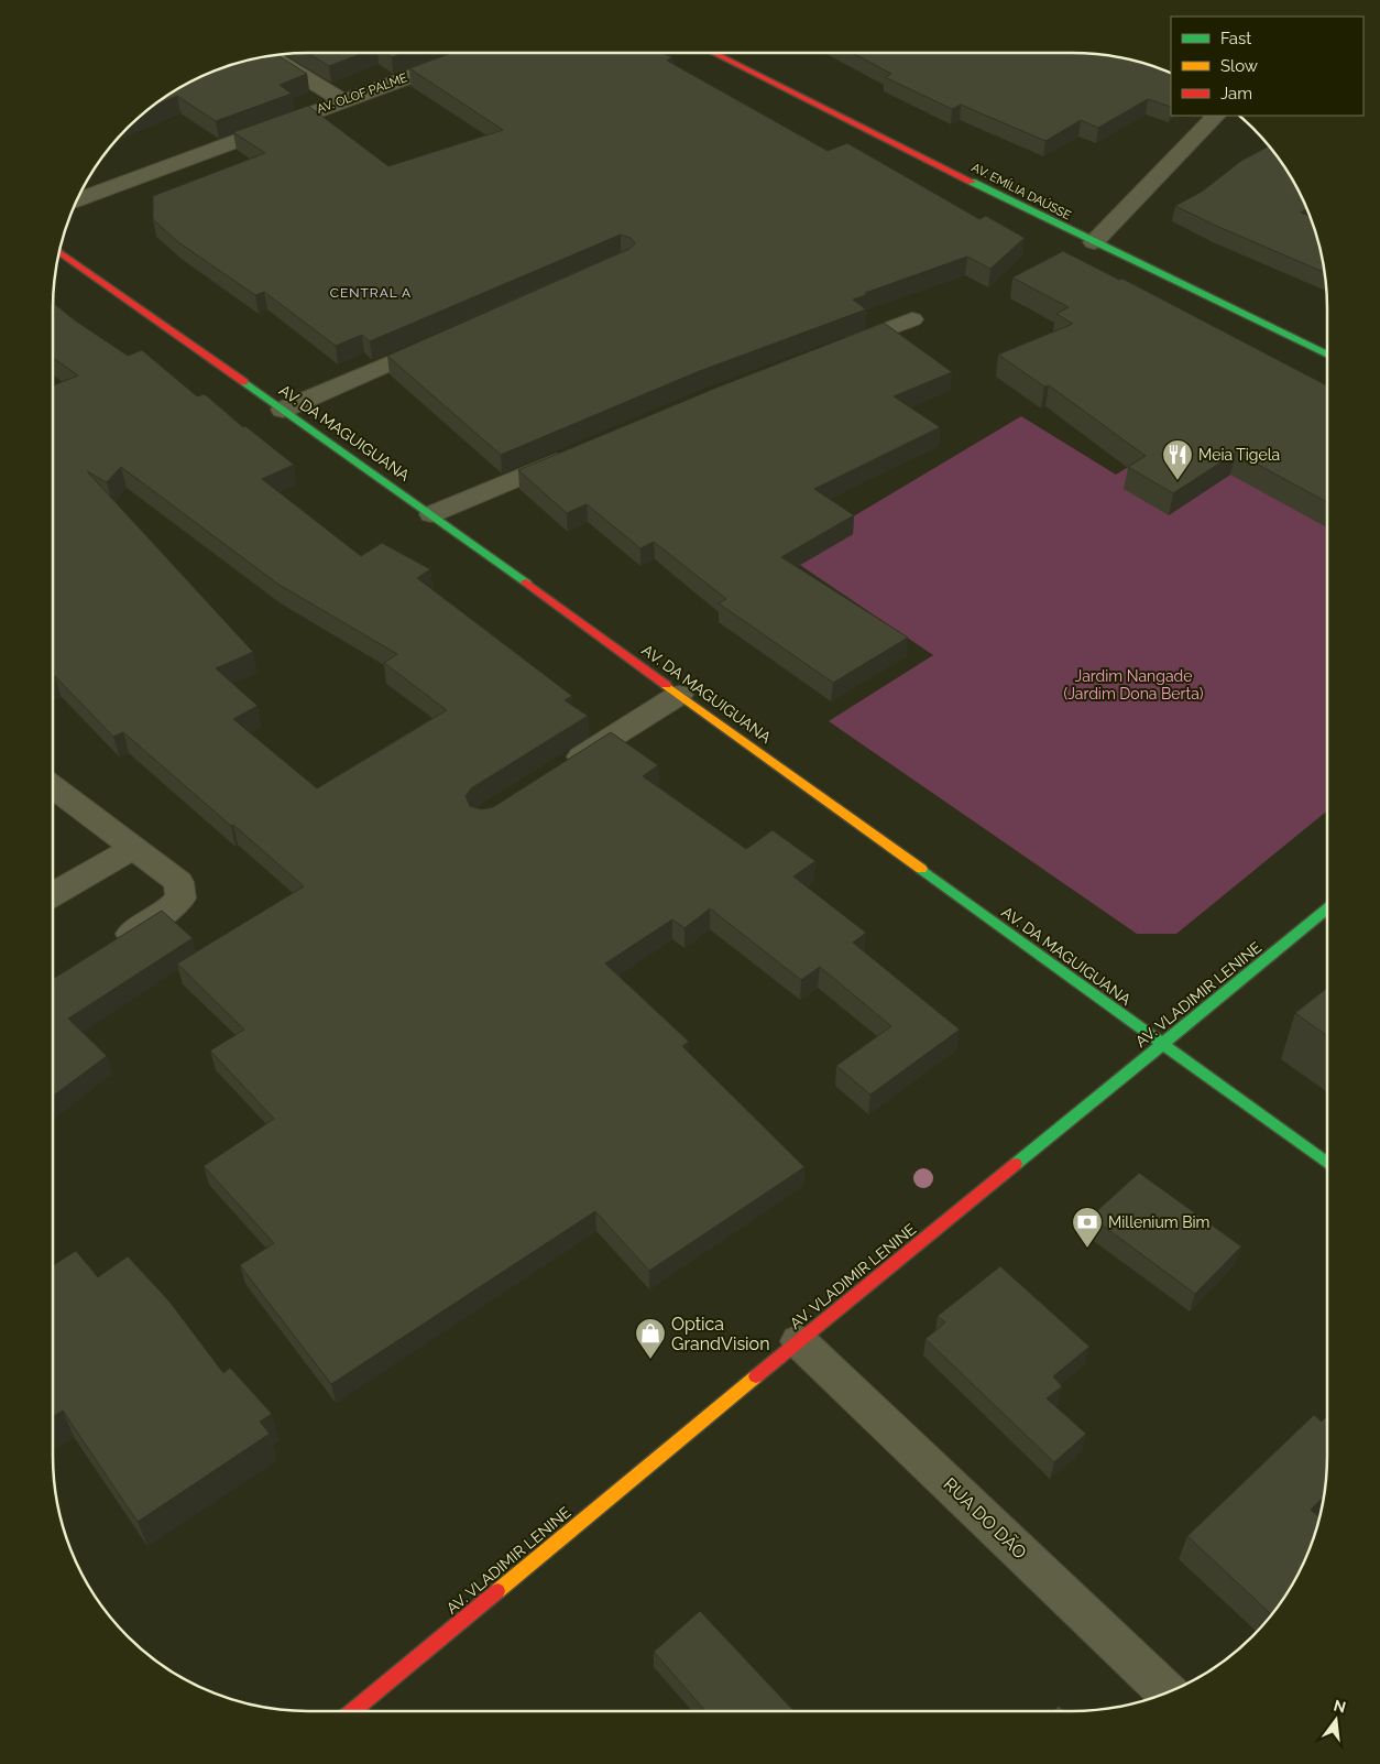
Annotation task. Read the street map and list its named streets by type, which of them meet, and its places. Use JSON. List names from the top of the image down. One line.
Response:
{"streets":{"street":["AV. OLOF PALME","AV. EMÍLIA DAÚSSE","AV. DA MAGUIGUANA","AV. VLADIMIR LENINE","RUA DO DÃO"]},"crossings":[["AV. DA MAGUIGUANA","AV. VLADIMIR LENINE"],["AV. VLADIMIR LENINE","RUA DO DÃO"]],"districts":["CENTRAL A"],"parks":["Jardim Nangade (Jardim Dona Berta)"],"places":{"restaurant":["Meia Tigela"],"bank":["Millenium Bim"],"shop":["Optica GrandVision"]},"legend":["Fast","Slow","Jam"],"north":"top"}
